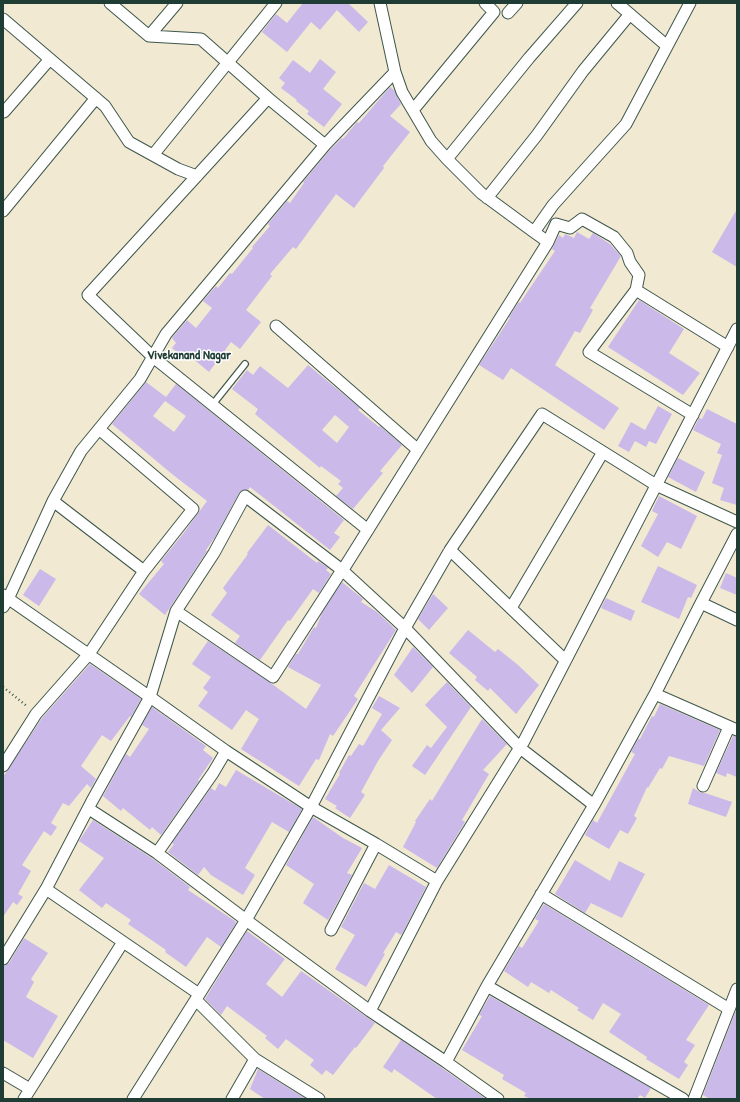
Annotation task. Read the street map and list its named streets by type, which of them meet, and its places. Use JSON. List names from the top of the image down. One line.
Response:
{"districts":["Vivekanand Nagar"]}
